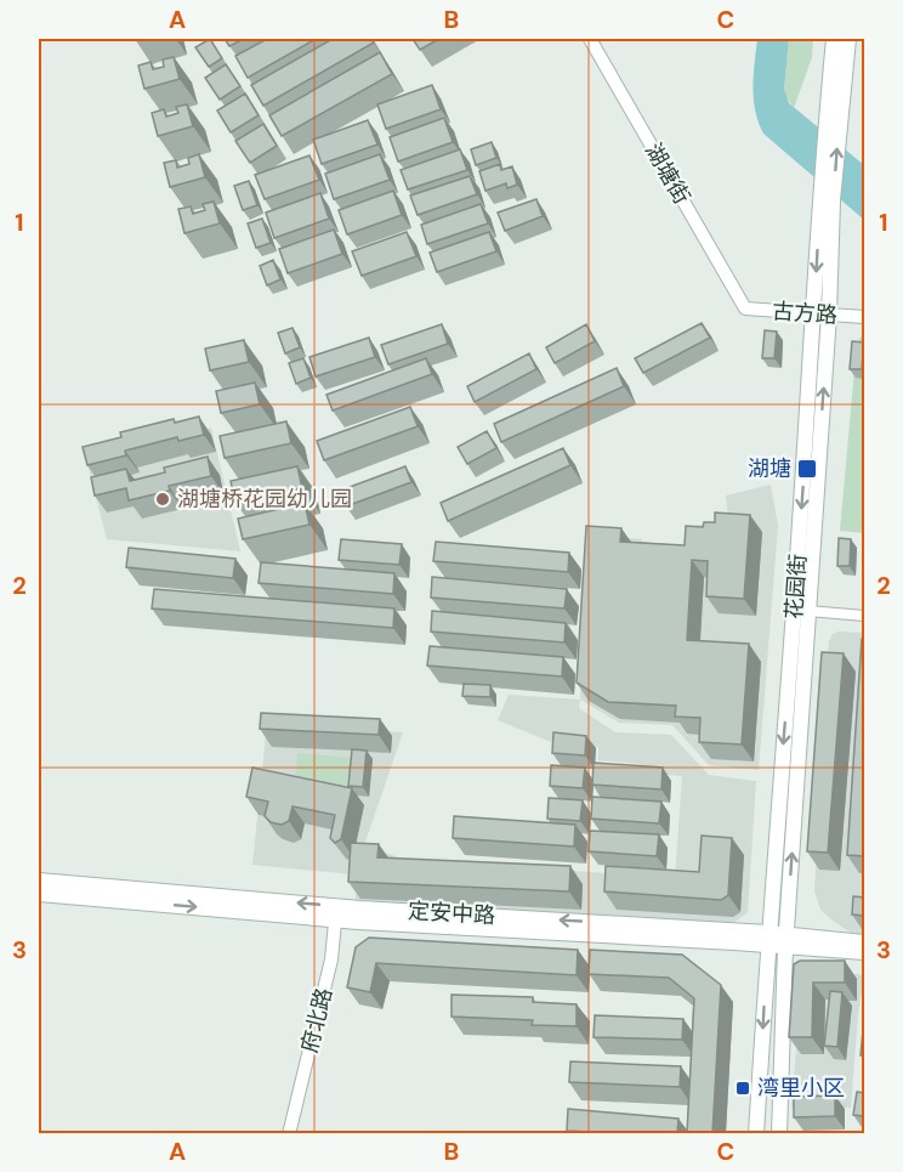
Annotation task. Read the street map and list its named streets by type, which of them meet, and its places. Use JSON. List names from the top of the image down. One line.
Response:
{"streets":{"main road":["花园街","定安中路"],"street":["湖塘街","古方路","府北路"]},"crossings":[["湖塘街","古方路"],["古方路","花园街"],["花园街","定安中路"],["定安中路","府北路"]],"places":{"transit":["湖塘","湾里小区"],"other":["湖塘桥花园幼儿园"]},"grid":{"columns":["A","B","C"],"rows":["1","2","3"]}}
